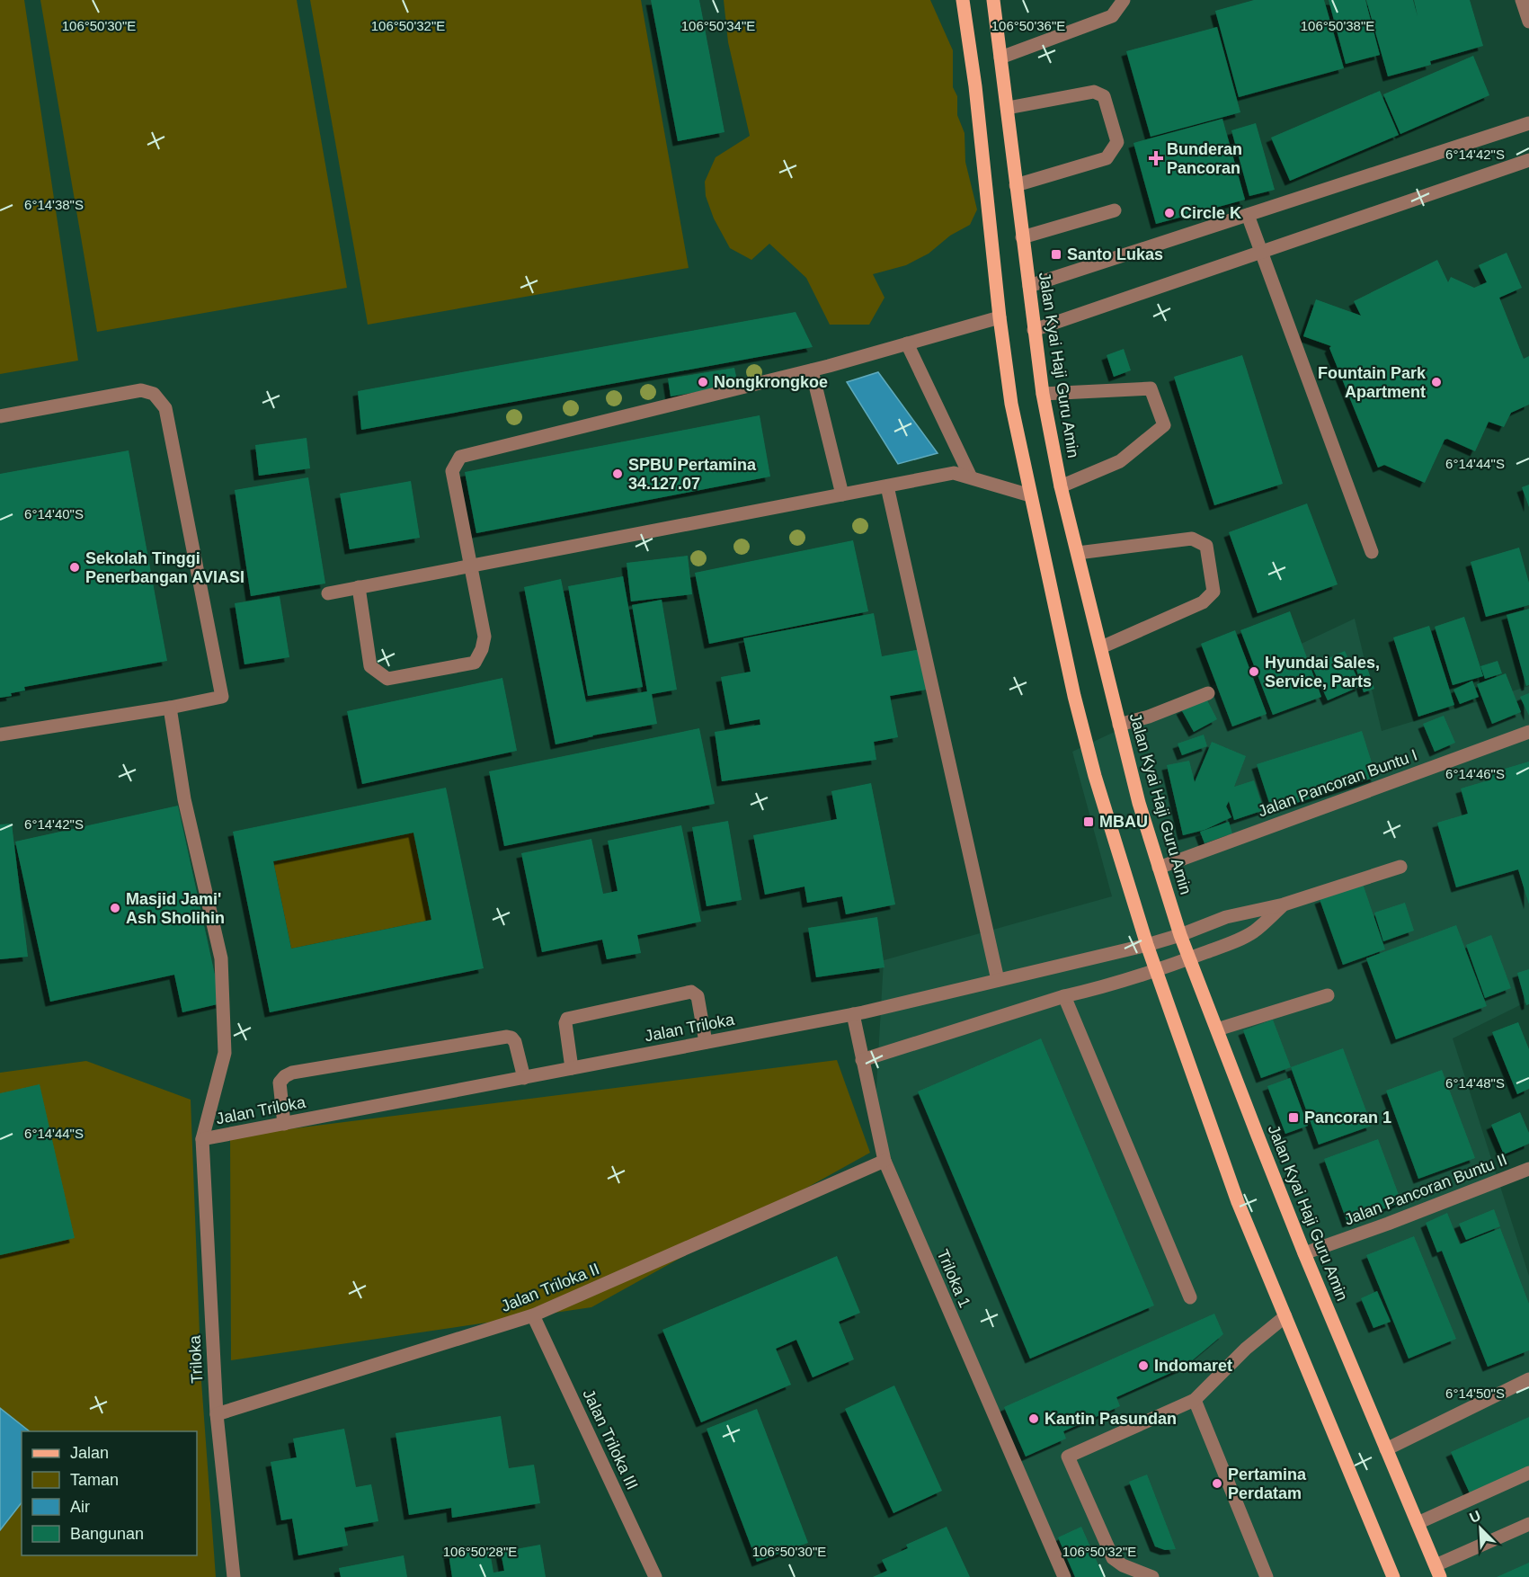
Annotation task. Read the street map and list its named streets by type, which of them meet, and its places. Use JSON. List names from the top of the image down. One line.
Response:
{"streets":{"main road":["Jalan Kyai Haji Guru Amin"],"street":["Jalan Pancoran Buntu I","Jalan Triloka","Jalan Pancoran Buntu II","Triloka 1","Jalan Triloka II","Triloka","Jalan Triloka III"]},"crossings":[["Jalan Kyai Haji Guru Amin","Jalan Pancoran Buntu I"],["Jalan Kyai Haji Guru Amin","Jalan Triloka"],["Jalan Kyai Haji Guru Amin","Jalan Pancoran Buntu II"],["Jalan Triloka","Triloka 1"],["Jalan Triloka","Triloka"],["Triloka 1","Jalan Triloka II"],["Jalan Triloka II","Triloka"],["Jalan Triloka II","Jalan Triloka III"]],"places":{"health":["Bunderan Pancoran"],"other":["Circle K","Nongkrongkoe","Fountain Park Apartment","SPBU Pertamina 34.127.07","Sekolah Tinggi Penerbangan AVIASI","Hyundai Sales, Service, Parts","Masjid Jami' Ash Sholihin","Indomaret","Kantin Pasundan","Pertamina Perdatam"],"transit":["Santo Lukas","MBAU","Pancoran 1"]},"legend":["Jalan","Taman","Air","Bangunan"],"north":"top left","coordinates":["106°50'30\"E","106°50'32\"E","106°50'34\"E","106°50'38\"E","106°50'36\"E","6°14'42\"S","6°14'38\"S","6°14'44\"S","6°14'40\"S","6°14'46\"S","6°14'48\"S","6°14'50\"S","106°50'28\"E"]}
